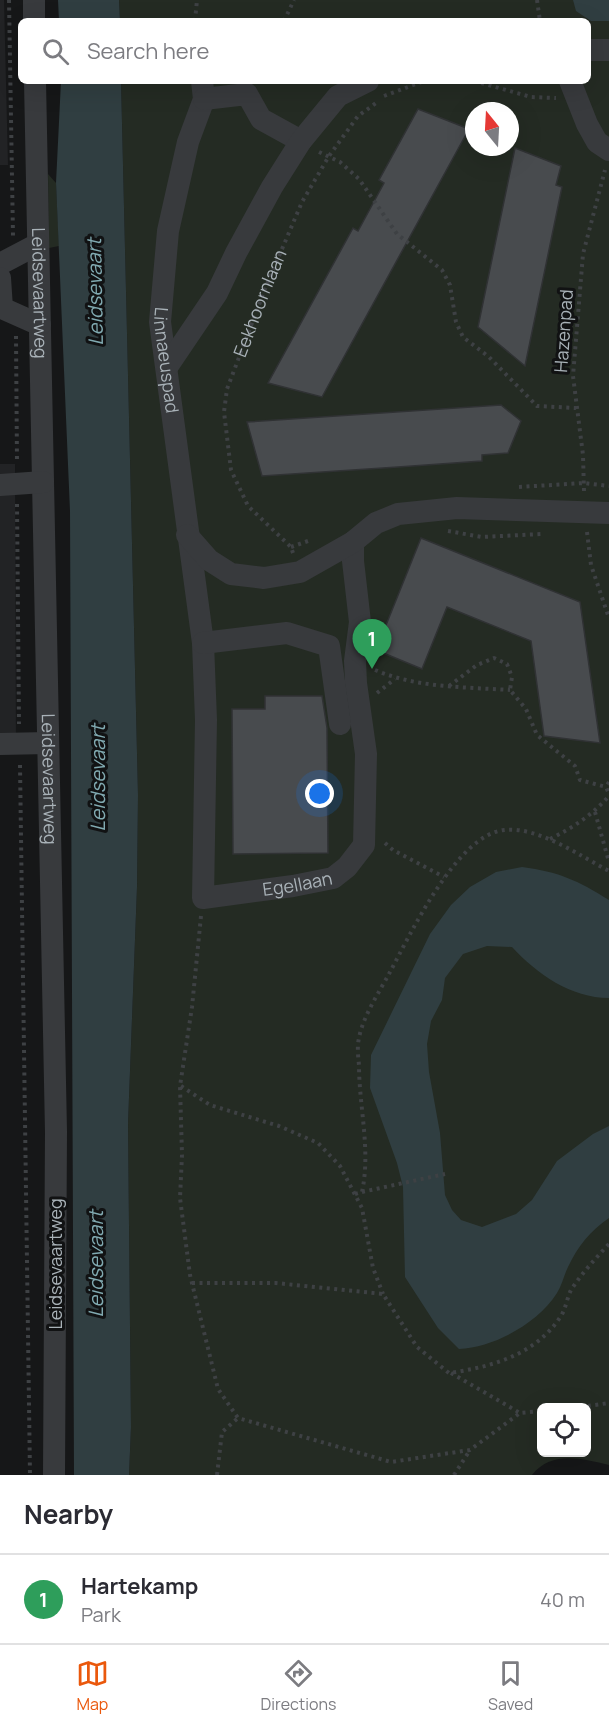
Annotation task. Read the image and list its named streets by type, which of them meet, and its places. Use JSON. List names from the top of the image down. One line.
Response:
{"streets":{"street":["Leidsevaartweg","Linnaeuspad","Egellaan"],"path":["Eekhoornlaan","Hazenpad"]},"water":["Leidsevaart"],"north":"top","page":{"search":"Search here","pins":"1","heading":"Nearby","list":[{"mark":"1","name":"Hartekamp","note":"Park","value":"40 m"}],"nav":["Map","Directions","Saved"]}}
